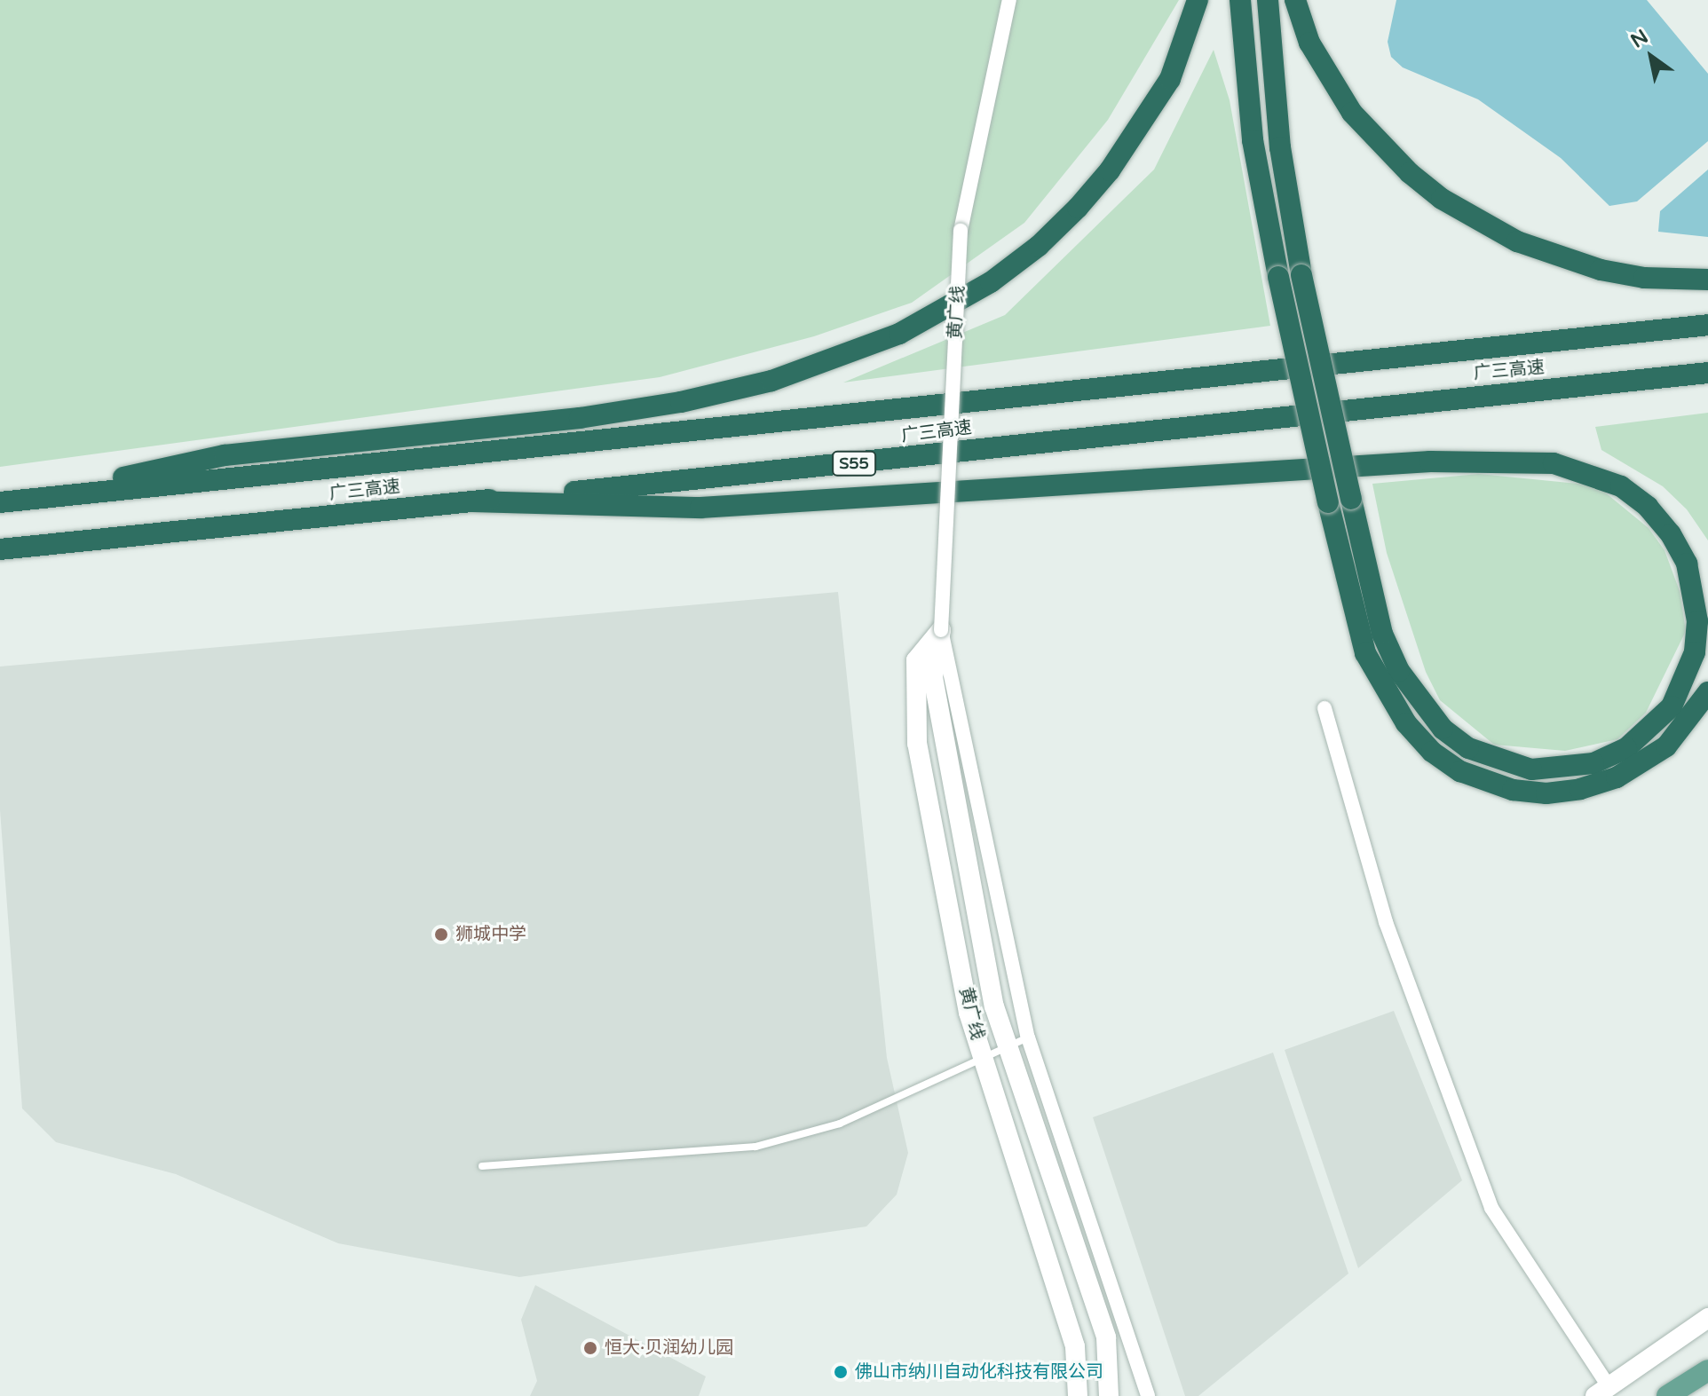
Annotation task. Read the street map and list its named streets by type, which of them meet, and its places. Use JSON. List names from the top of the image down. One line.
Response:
{"streets":{"highway":["广三高速","S55"],"street":["黄广线"]},"places":["狮城中学","恒大·贝润幼儿园","佛山市纳川自动化科技有限公司"],"north":"top left"}
